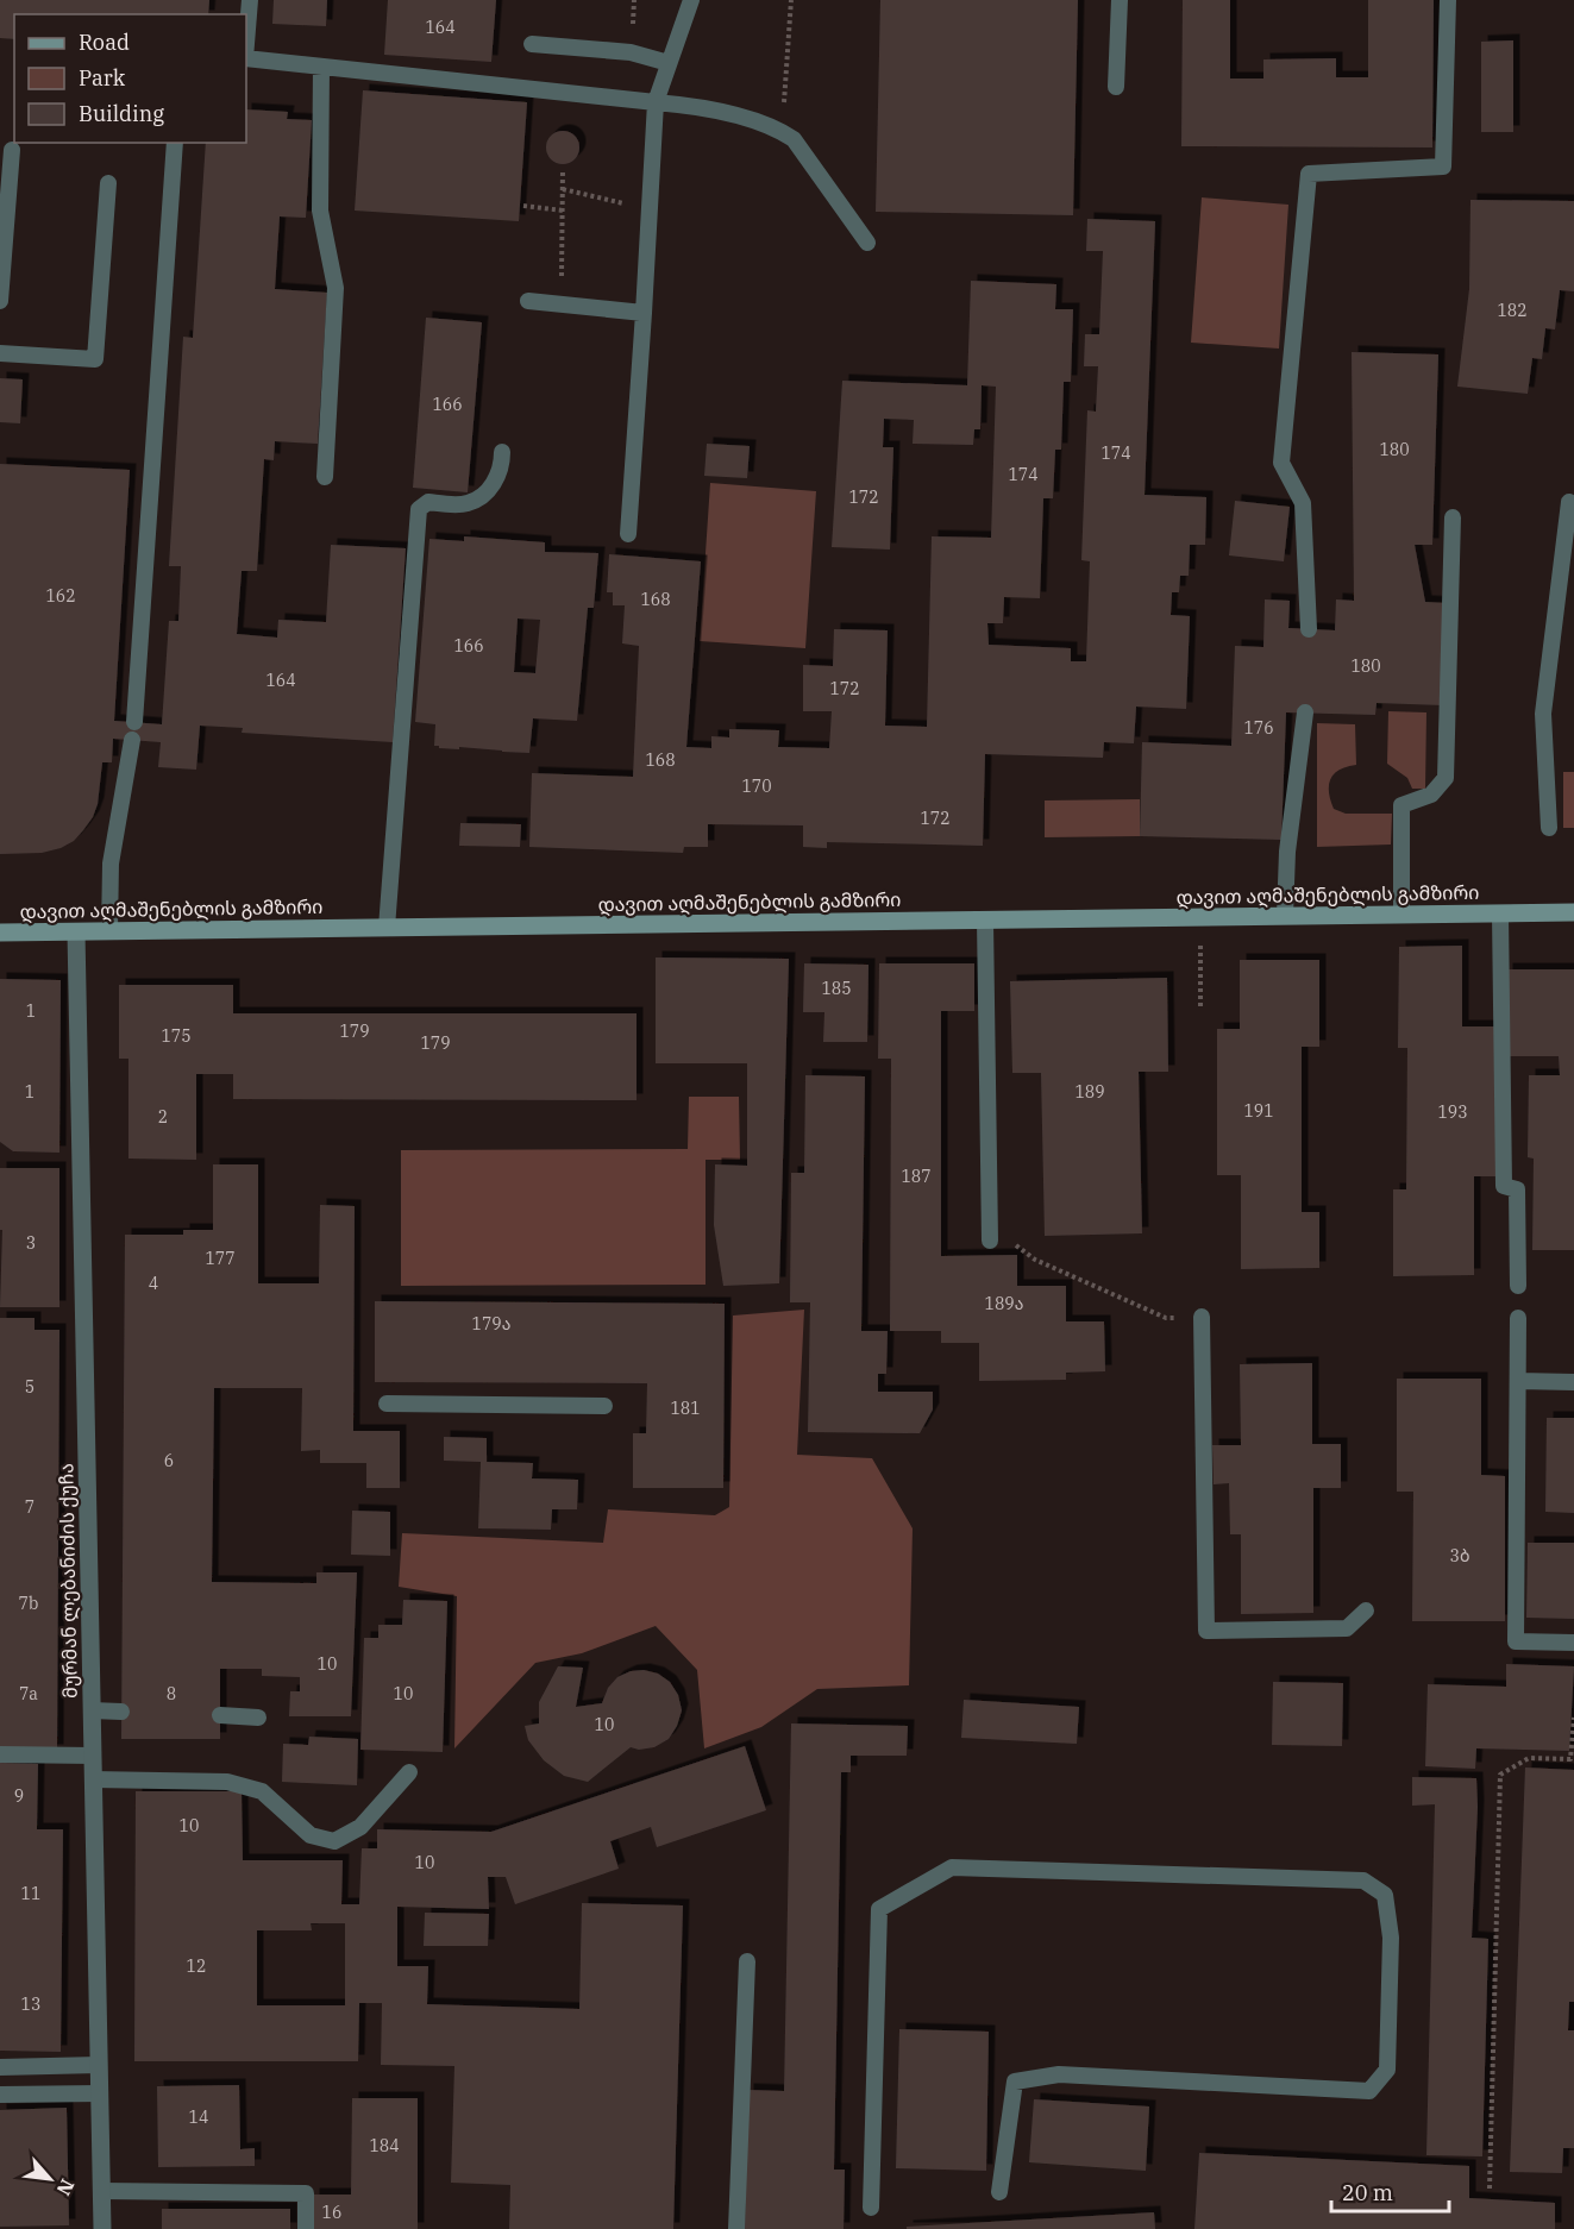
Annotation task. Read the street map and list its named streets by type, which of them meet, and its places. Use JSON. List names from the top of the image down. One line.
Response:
{"streets":{"main road":["დავით აღმაშენებლის გამზირი"],"street":["მურმან ლებანიძის ქუჩა"]},"crossings":[["დავით აღმაშენებლის გამზირი","მურმან ლებანიძის ქუჩა"]],"house_numbers":["164","182","166","180","174","174","172","162","168","166","180","164","172","176","168","170","172","185","1","179","175","179","1","189","191","193","2","187","3","177","4","189ა","179ა","5","181","6","7","3ბ","7b","10","7a","8","10","10","9","10","10","11","12","13","14","184","16"],"legend":["Road","Park","Building"],"scale_bar":"20 m","north":"bottom right"}
